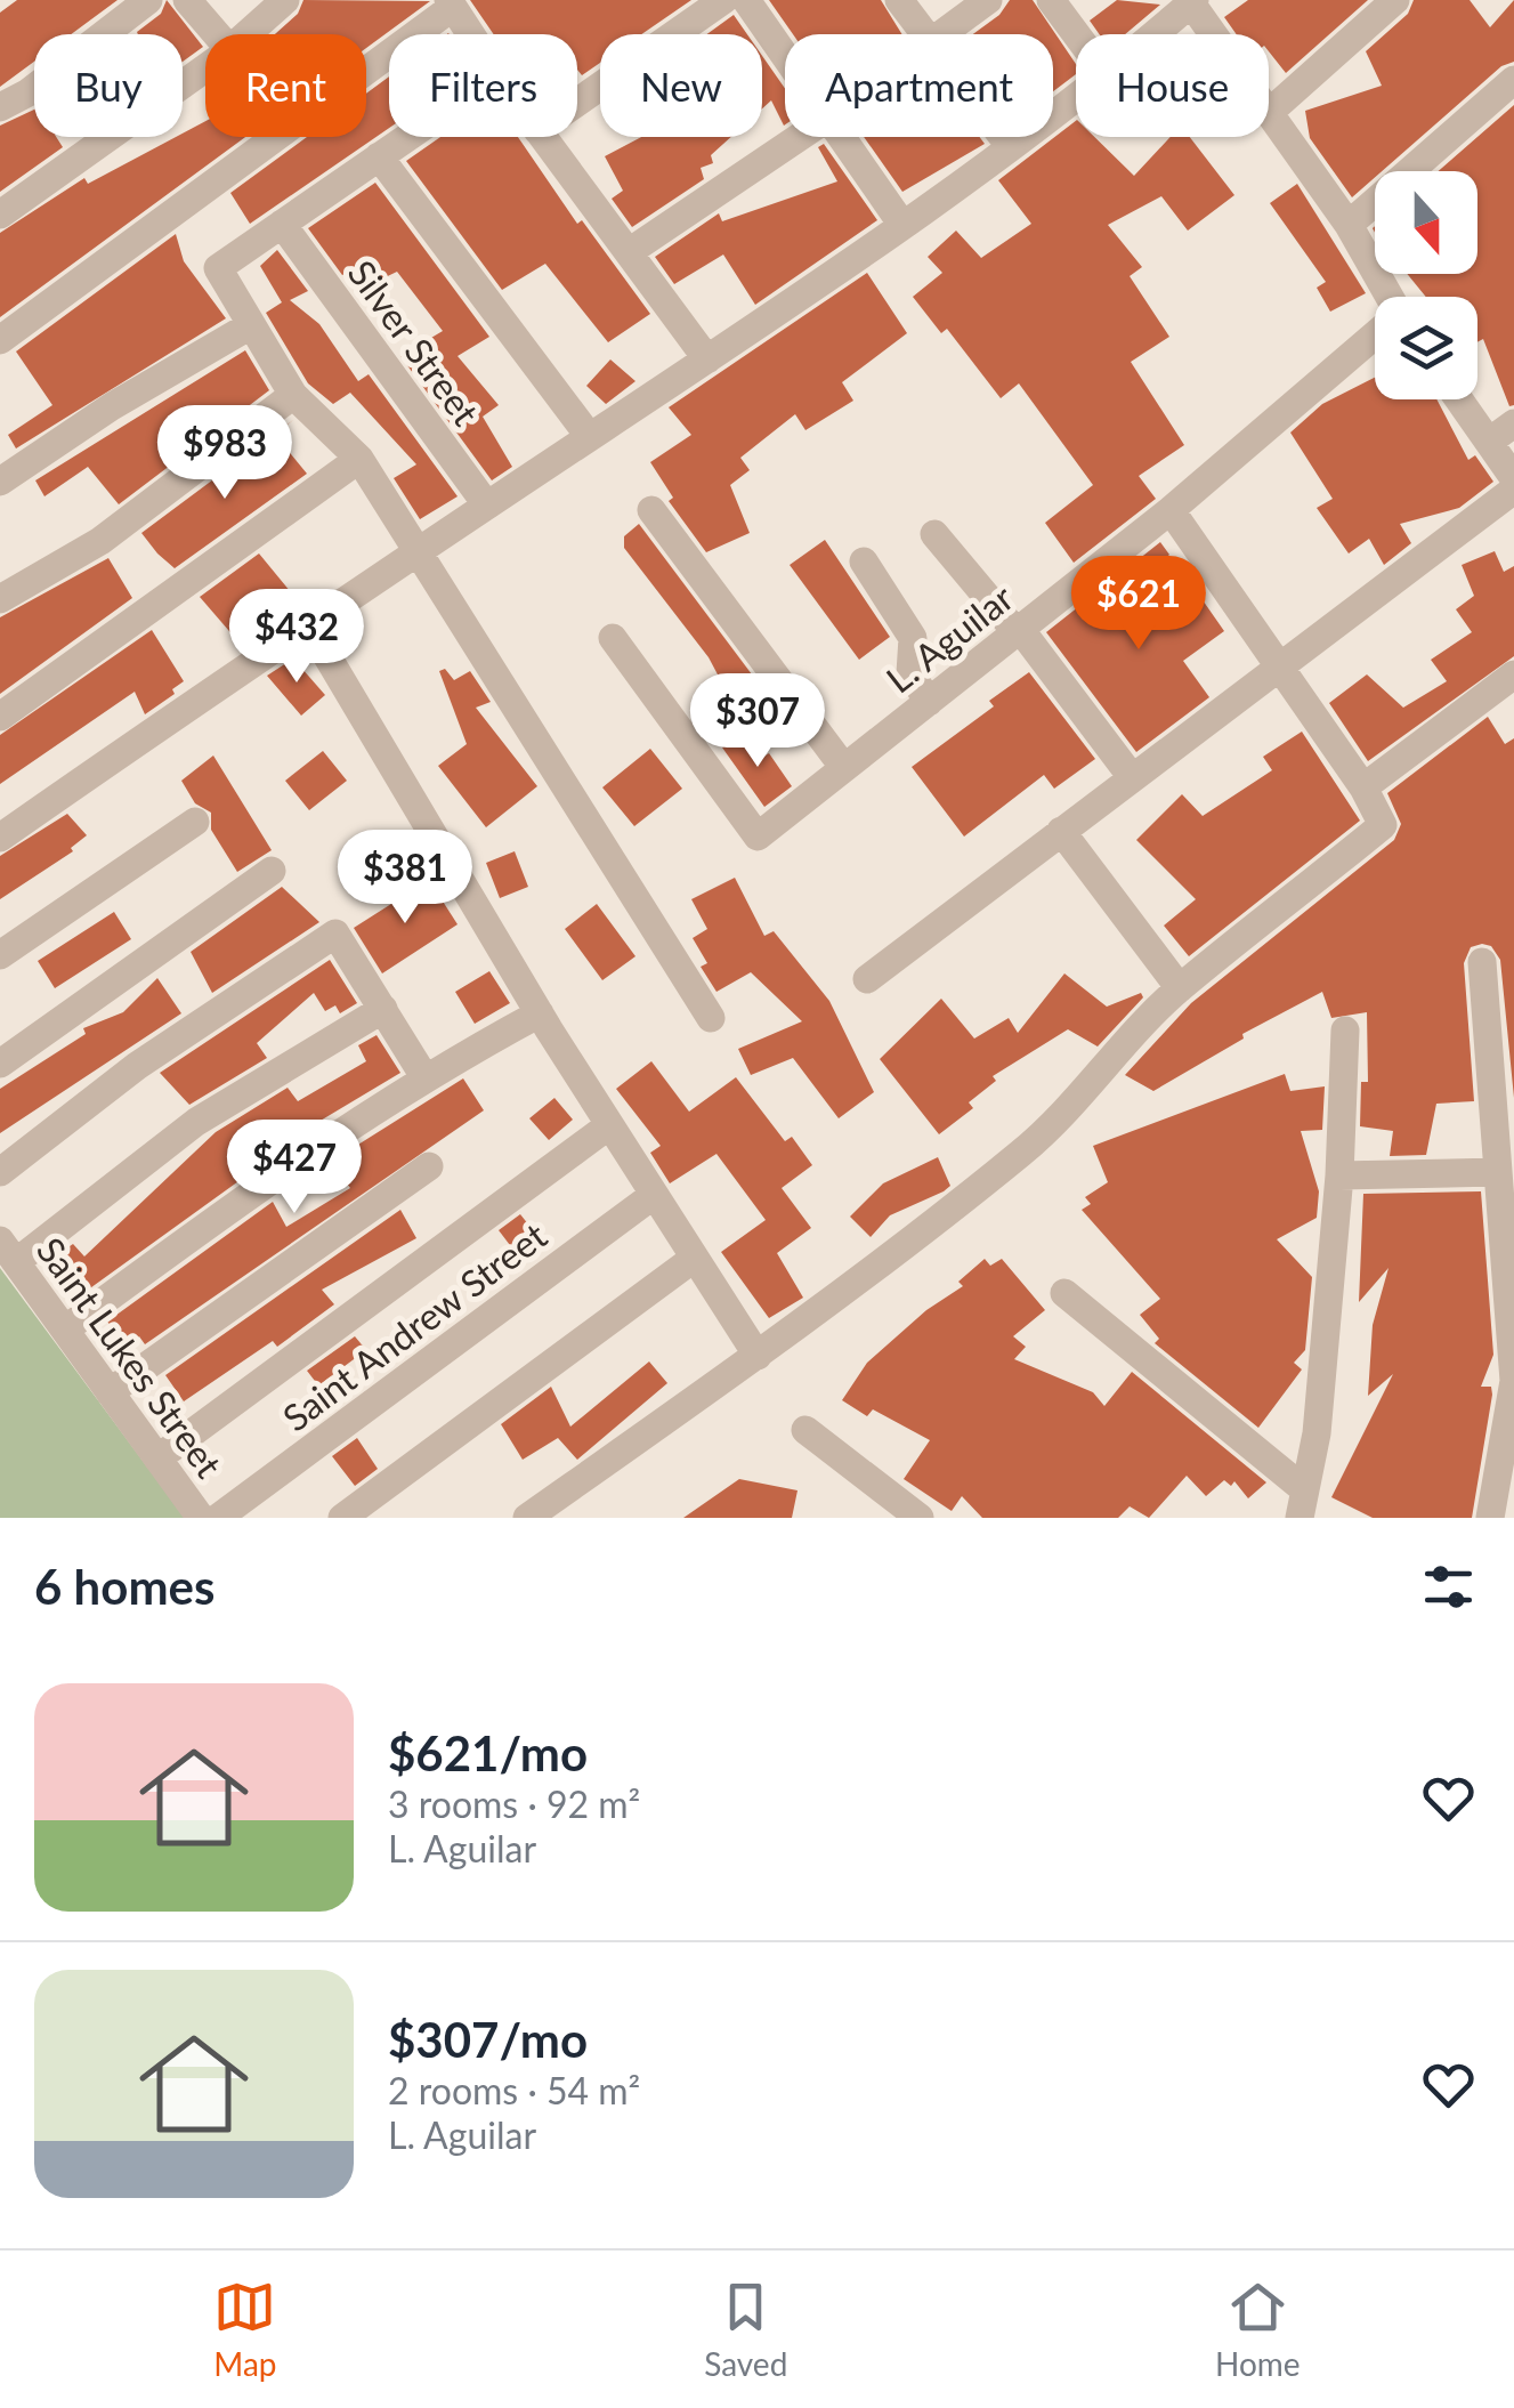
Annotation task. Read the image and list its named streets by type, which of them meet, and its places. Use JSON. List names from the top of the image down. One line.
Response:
{"streets":{"street":["Silver Street","L. Aguilar","Saint Andrew Street","Saint Lukes Street"]},"north":"bottom","page":{"chip":["Buy","Rent","Filters","New","Apartment","House"],"price":["$983","$621","$432","$307","$381","$427"],"heading":"6 homes","list":[{"name":"$621/mo","note":"3 rooms · 92 m² · L. Aguilar"},{"name":"$307/mo","note":"2 rooms · 54 m² · L. Aguilar"}],"tabs":["Map","Saved","Home"]}}
